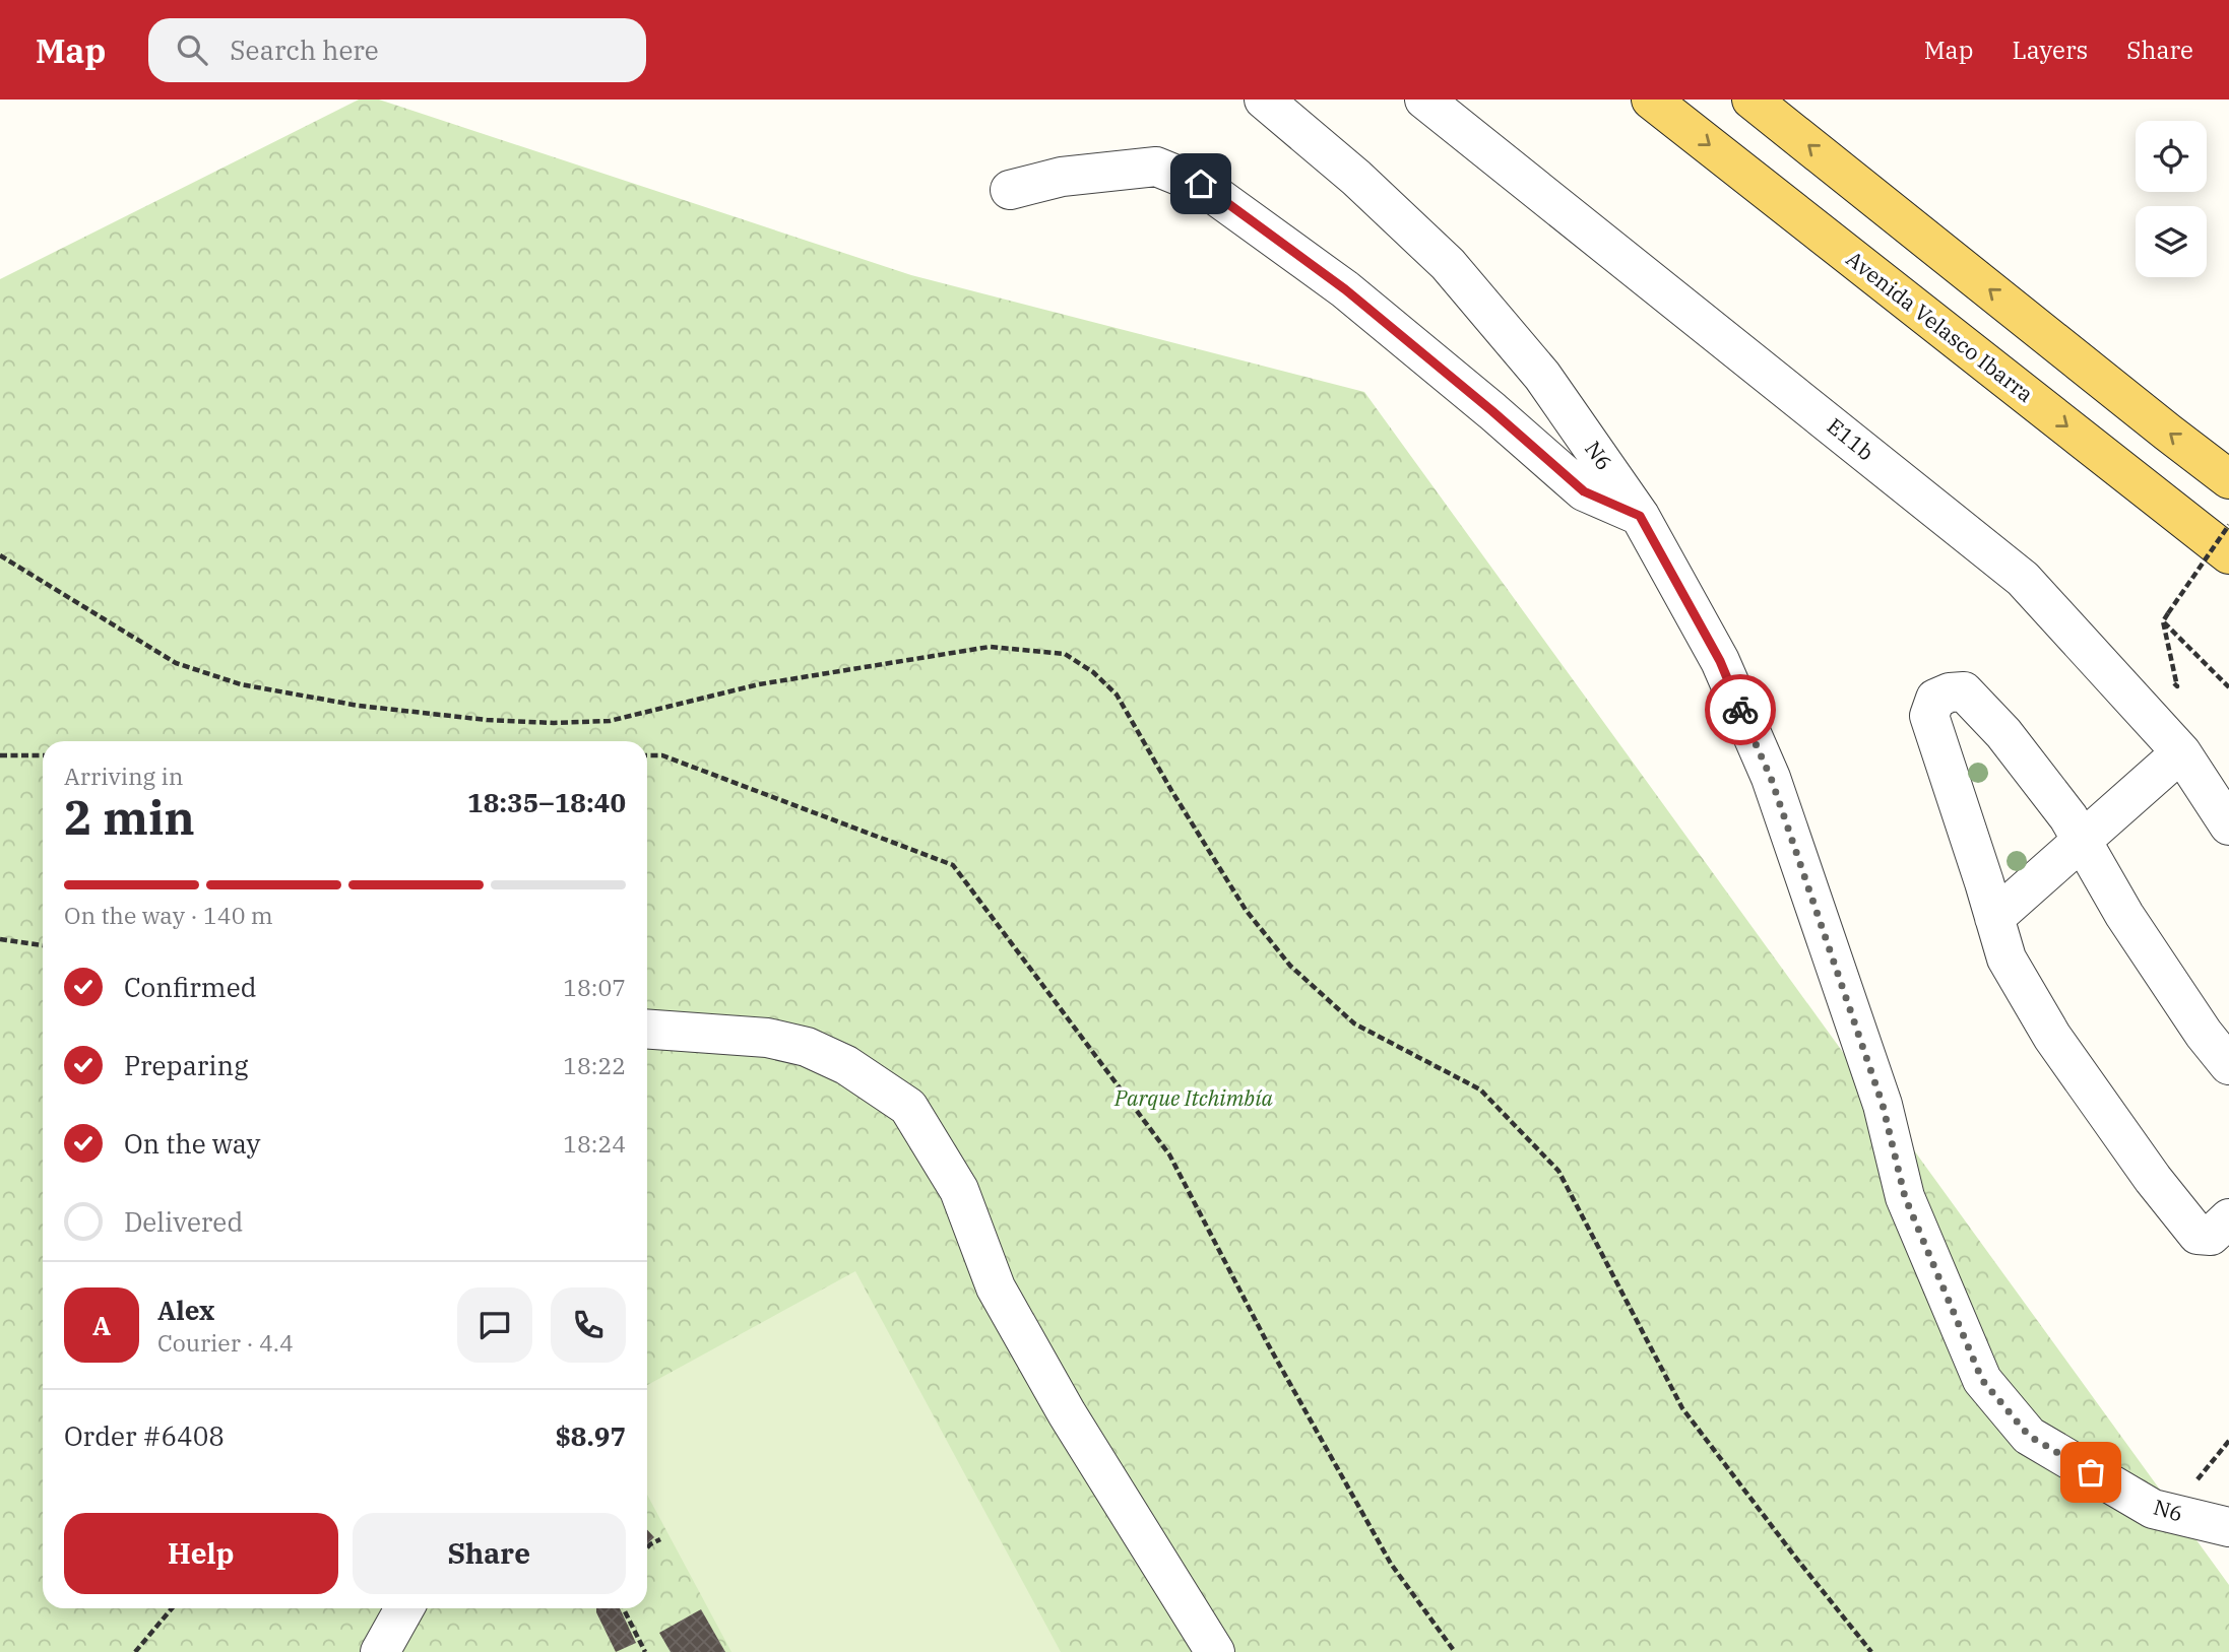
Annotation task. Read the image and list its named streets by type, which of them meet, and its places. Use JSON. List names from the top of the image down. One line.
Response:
{"streets":{"main road":["Avenida Velasco Ibarra"],"street":["E11b","N6"]},"parks":["Parque Itchimbía"],"page":{"header":"Map","search":"Search here","nav":["Map","Layers","Share"],"heading":["2 min","Arriving in","18:35–18:40"],"panel":["Alex","Courier · 4.4","Order #6408","$8.97"],"bar":"On the way · 140 m","list":[["Confirmed","18:07"],["Preparing","18:22"],["On the way","18:24"],"Delivered"],"round":"A","buttons":["Help","Share"]}}
